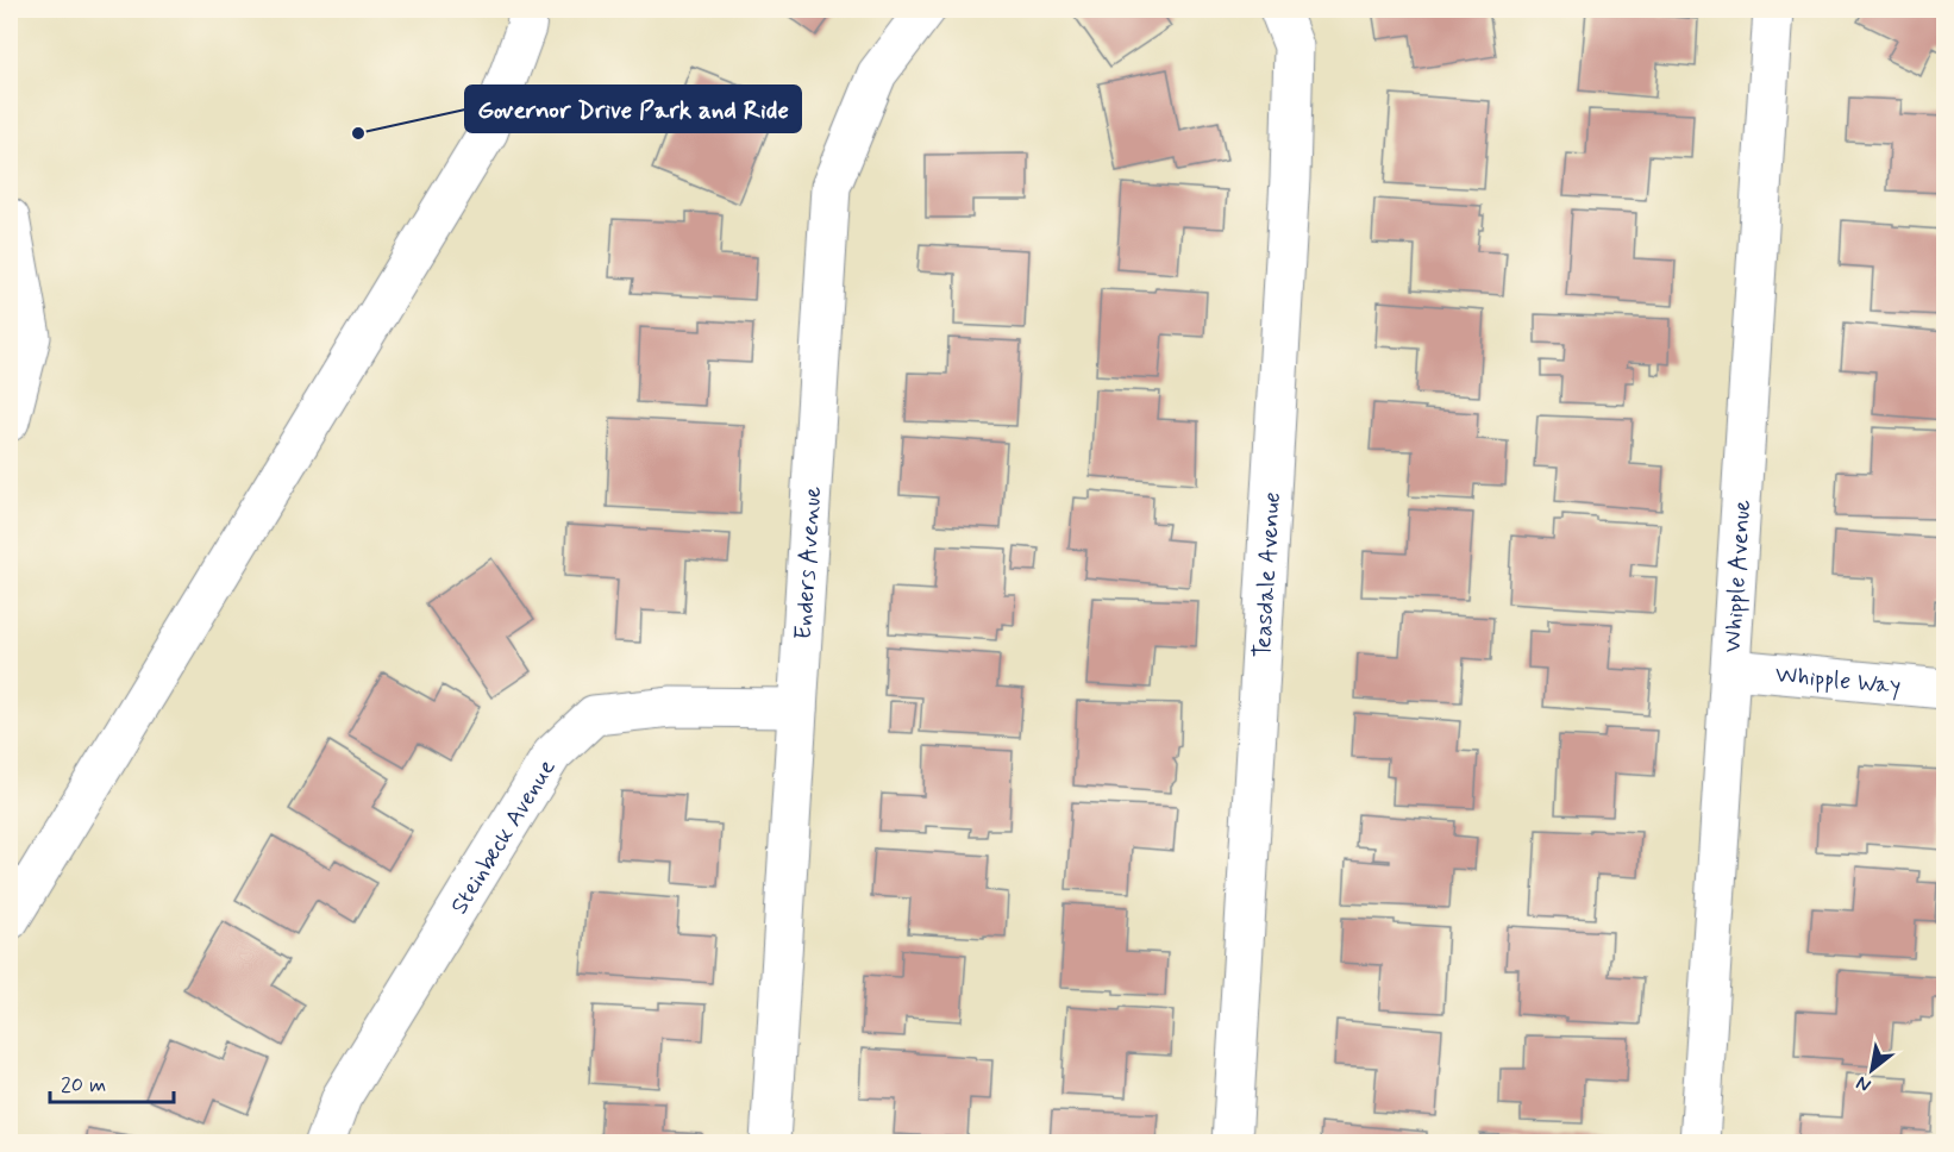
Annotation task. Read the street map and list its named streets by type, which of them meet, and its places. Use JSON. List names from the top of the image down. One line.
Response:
{"streets":{"main road":["Enders Avenue","Teasdale Avenue","Whipple Avenue","Whipple Way","Steinbeck Avenue"]},"crossings":[["Enders Avenue","Steinbeck Avenue"],["Whipple Avenue","Whipple Way"]],"places":["Governor Drive Park and Ride"],"scale_bar":"20 m","north":"bottom left"}
